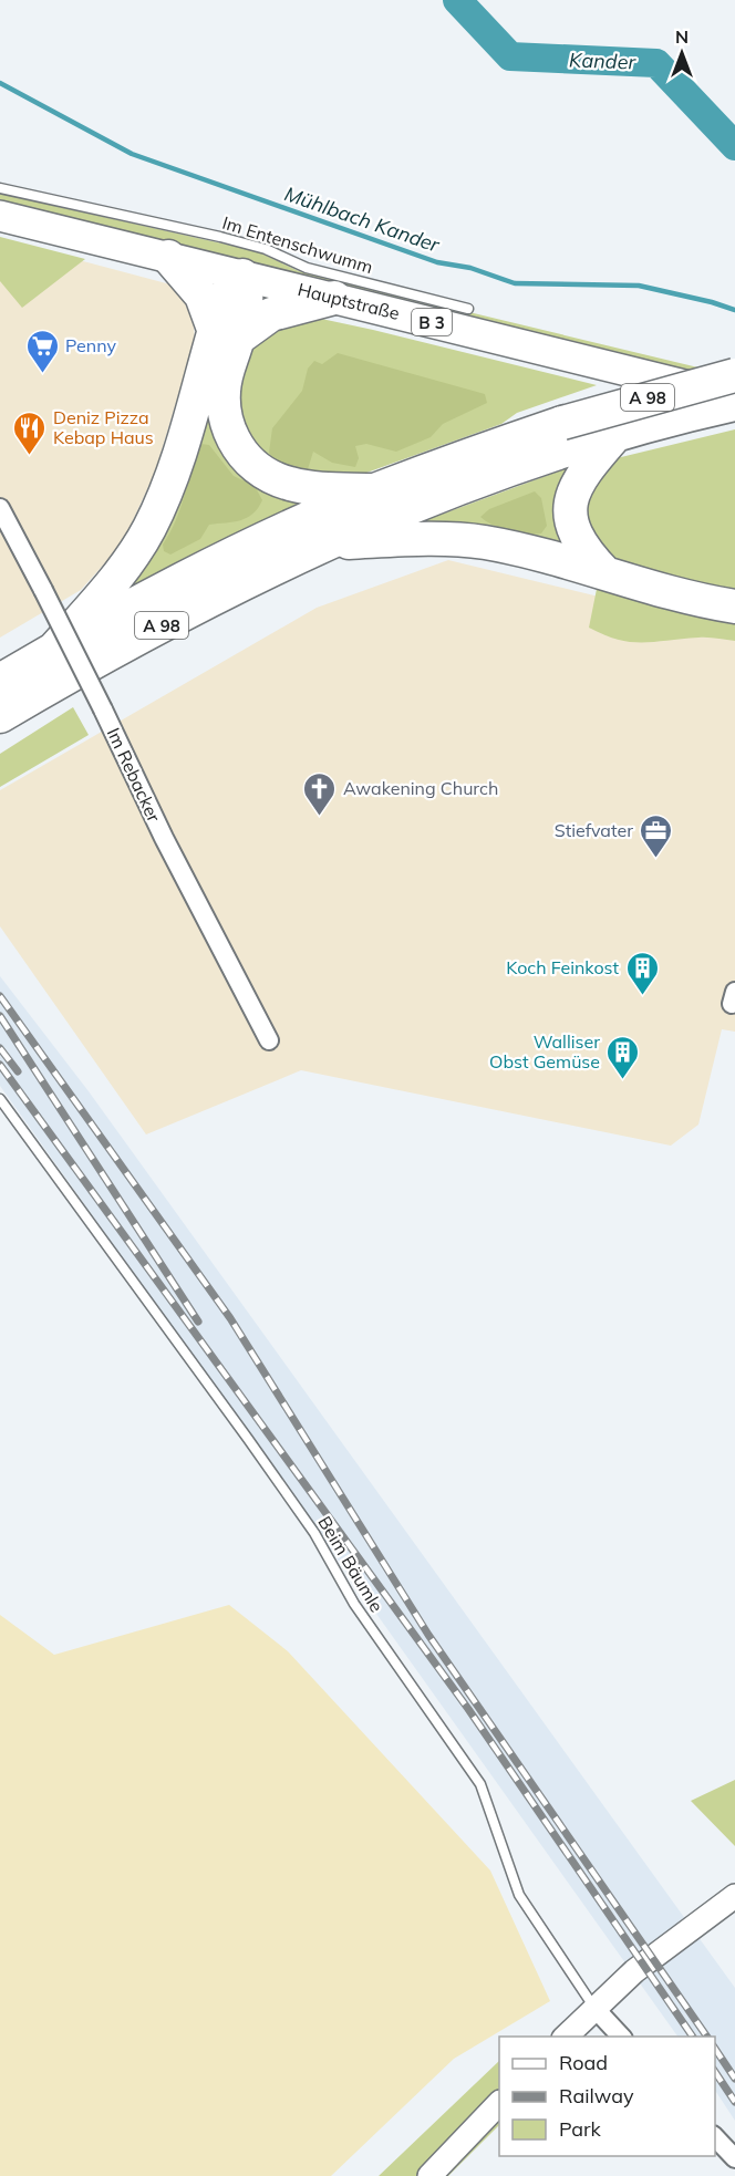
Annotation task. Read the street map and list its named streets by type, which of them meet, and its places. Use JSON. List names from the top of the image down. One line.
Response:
{"streets":{"highway":["A 98"],"main road":["Hauptstraße","B 3"],"street":["Im Rebacker"],"lane":["Im Entenschwumm","Beim Bäumle"]},"water":["Kander","Mühlbach Kander"],"places":{"supermarket":["Penny"],"restaurant":["Deniz Pizza Kebap Haus"],"church":["Awakening Church"],"office":["Stiefvater"],"building":["Koch Feinkost","Walliser Obst Gemüse"]},"legend":["Road","Railway","Park"],"north":"top"}
